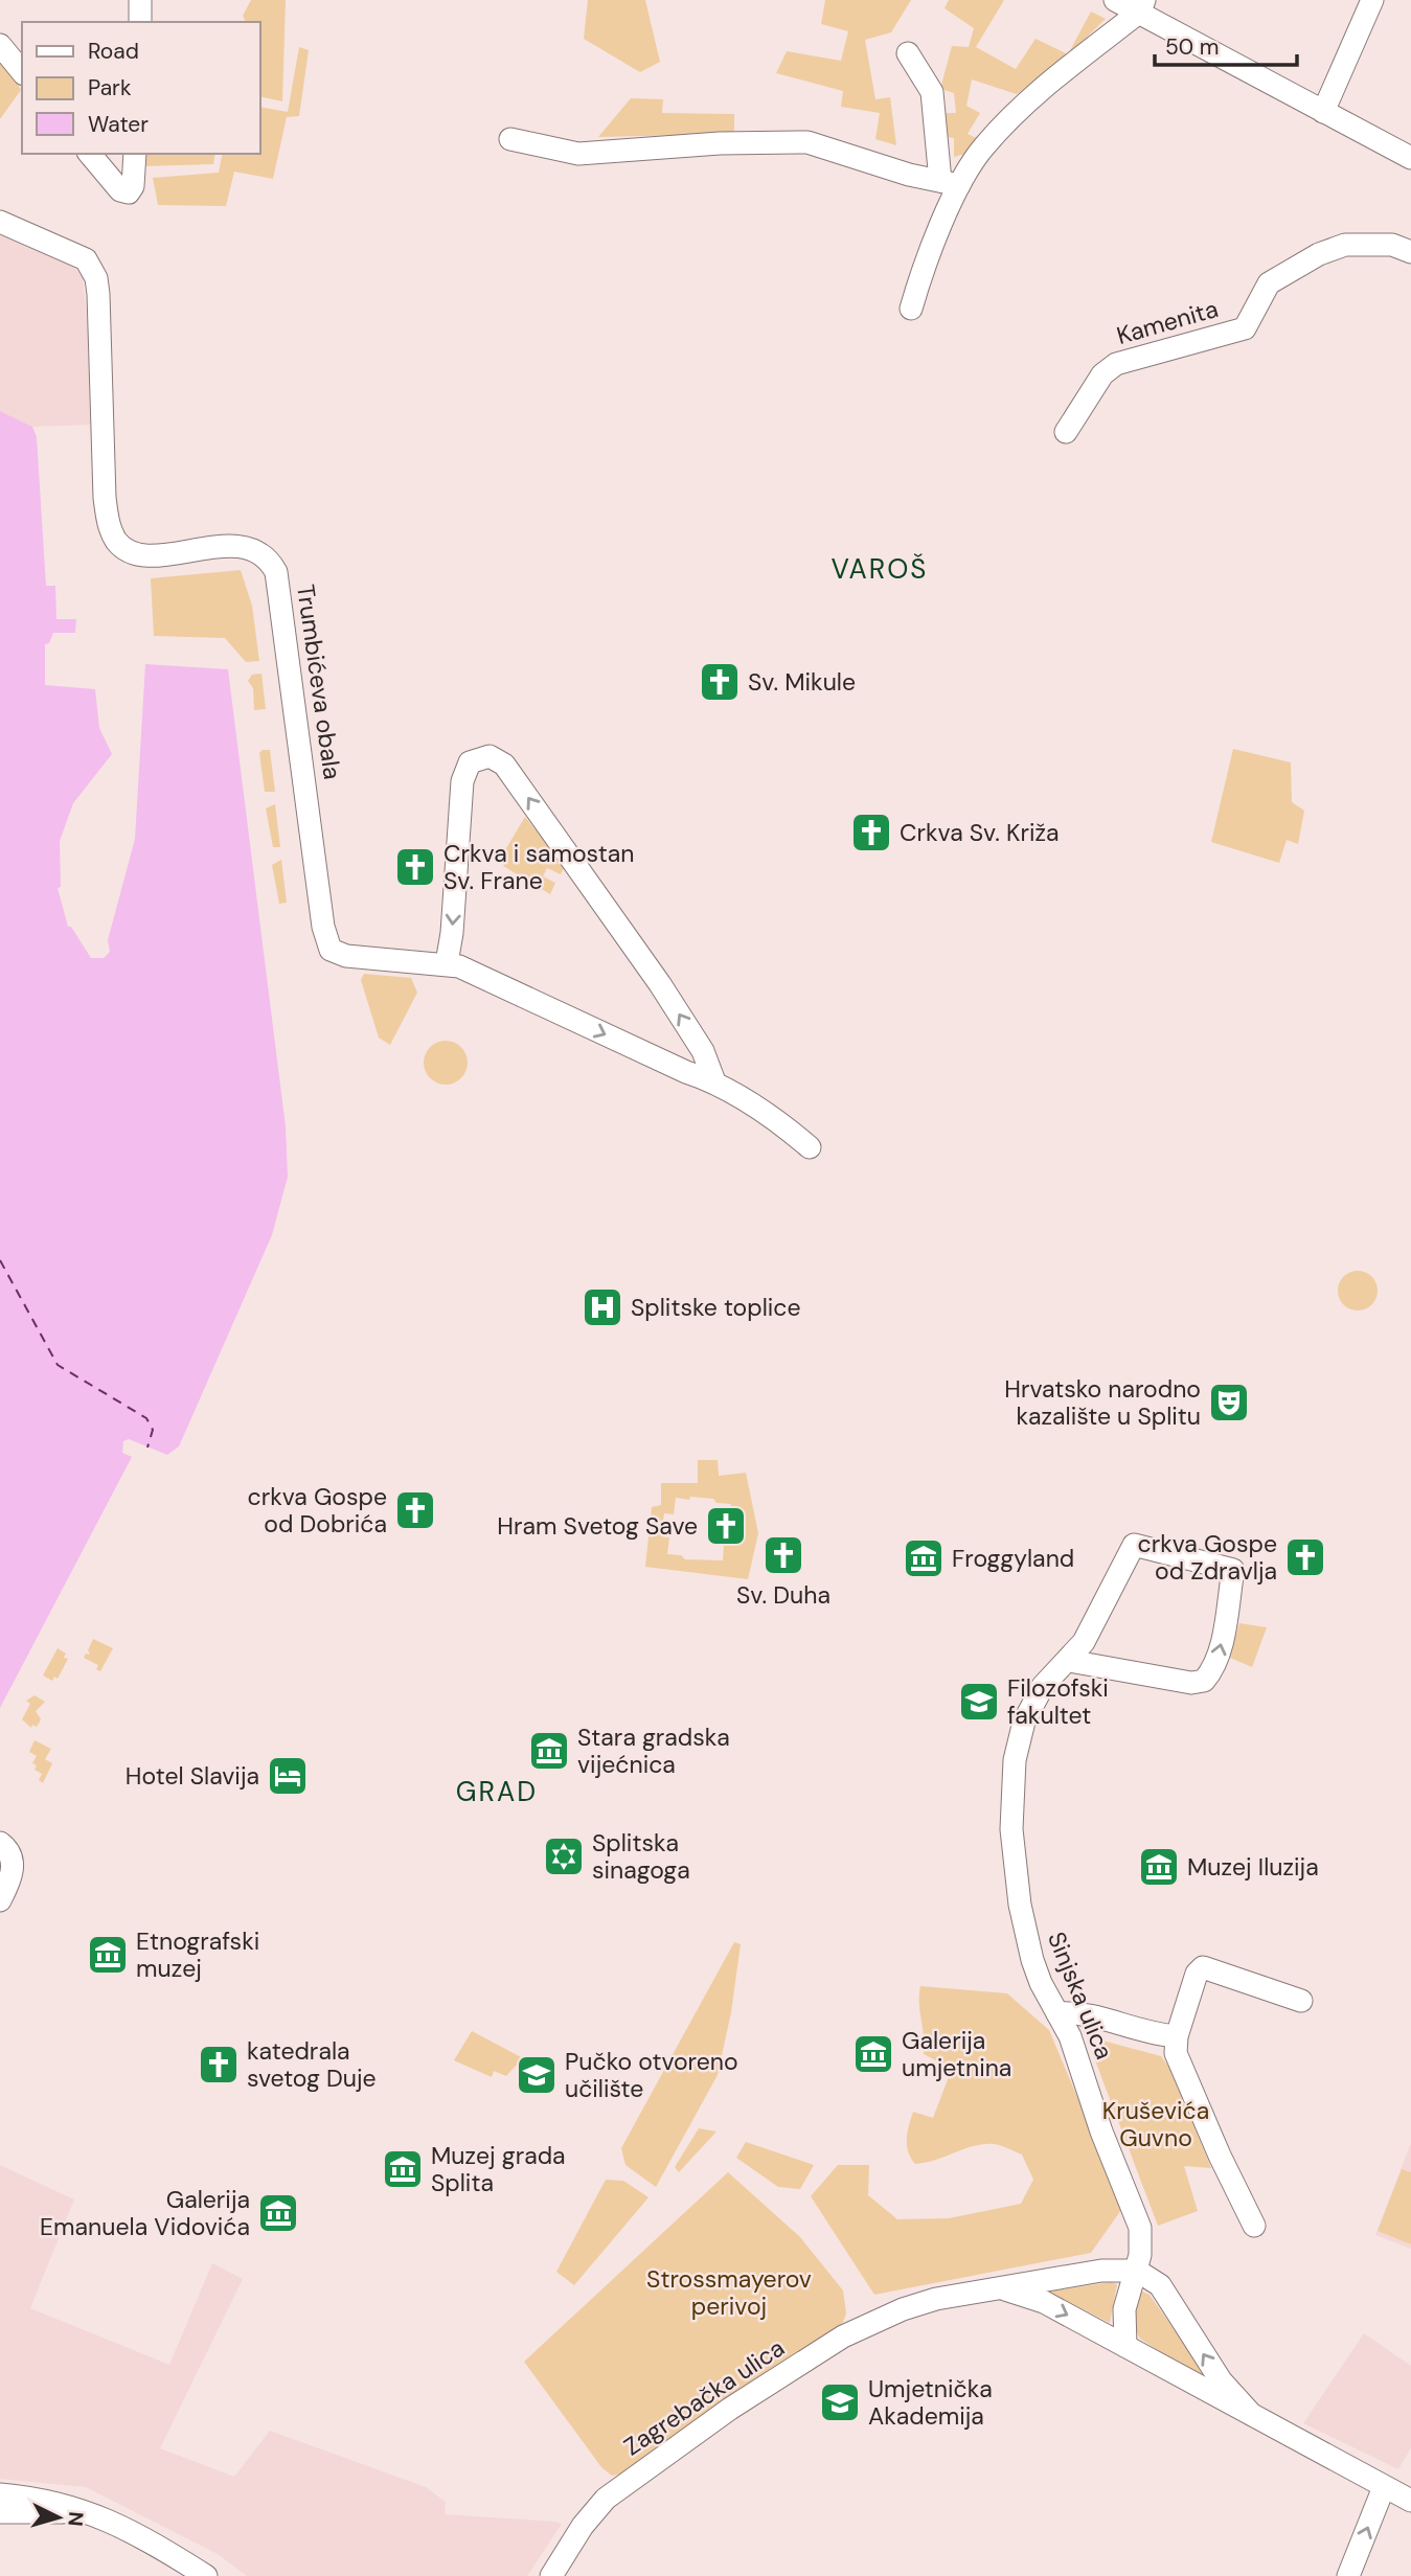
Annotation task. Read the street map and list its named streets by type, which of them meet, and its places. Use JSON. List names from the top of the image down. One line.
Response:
{"streets":{"street":["Kamenita","Trumbićeva obala","Sinjska ulica","Zagrebačka ulica"]},"crossings":[["Sinjska ulica","Zagrebačka ulica"]],"districts":["VAROŠ","GRAD"],"parks":["Kruševića Guvno","Strossmayerov perivoj"],"places":{"church":["Sv. Mikule","Crkva Sv. Križa","Crkva i samostan Sv. Frane","crkva Gospe od Dobrića","Hram Svetog Save","Sv. Duha","crkva Gospe od Zdravlja","katedrala svetog Duje"],"hospital":["Splitske toplice"],"theatre":["Hrvatsko narodno kazalište u Splitu"],"museum":["Froggyland","Stara gradska vijećnica","Muzej Iluzija","Etnografski muzej","Galerija umjetnina","Muzej grada Splita","Galerija Emanuela Vidovića"],"school or university":["Filozofski fakultet","Pučko otvoreno učilište","Umjetnička Akademija"],"hotel":["Hotel Slavija"],"synagogue":["Splitska sinagoga"]},"legend":["Road","Park","Water"],"scale_bar":"50 m","north":"right"}
